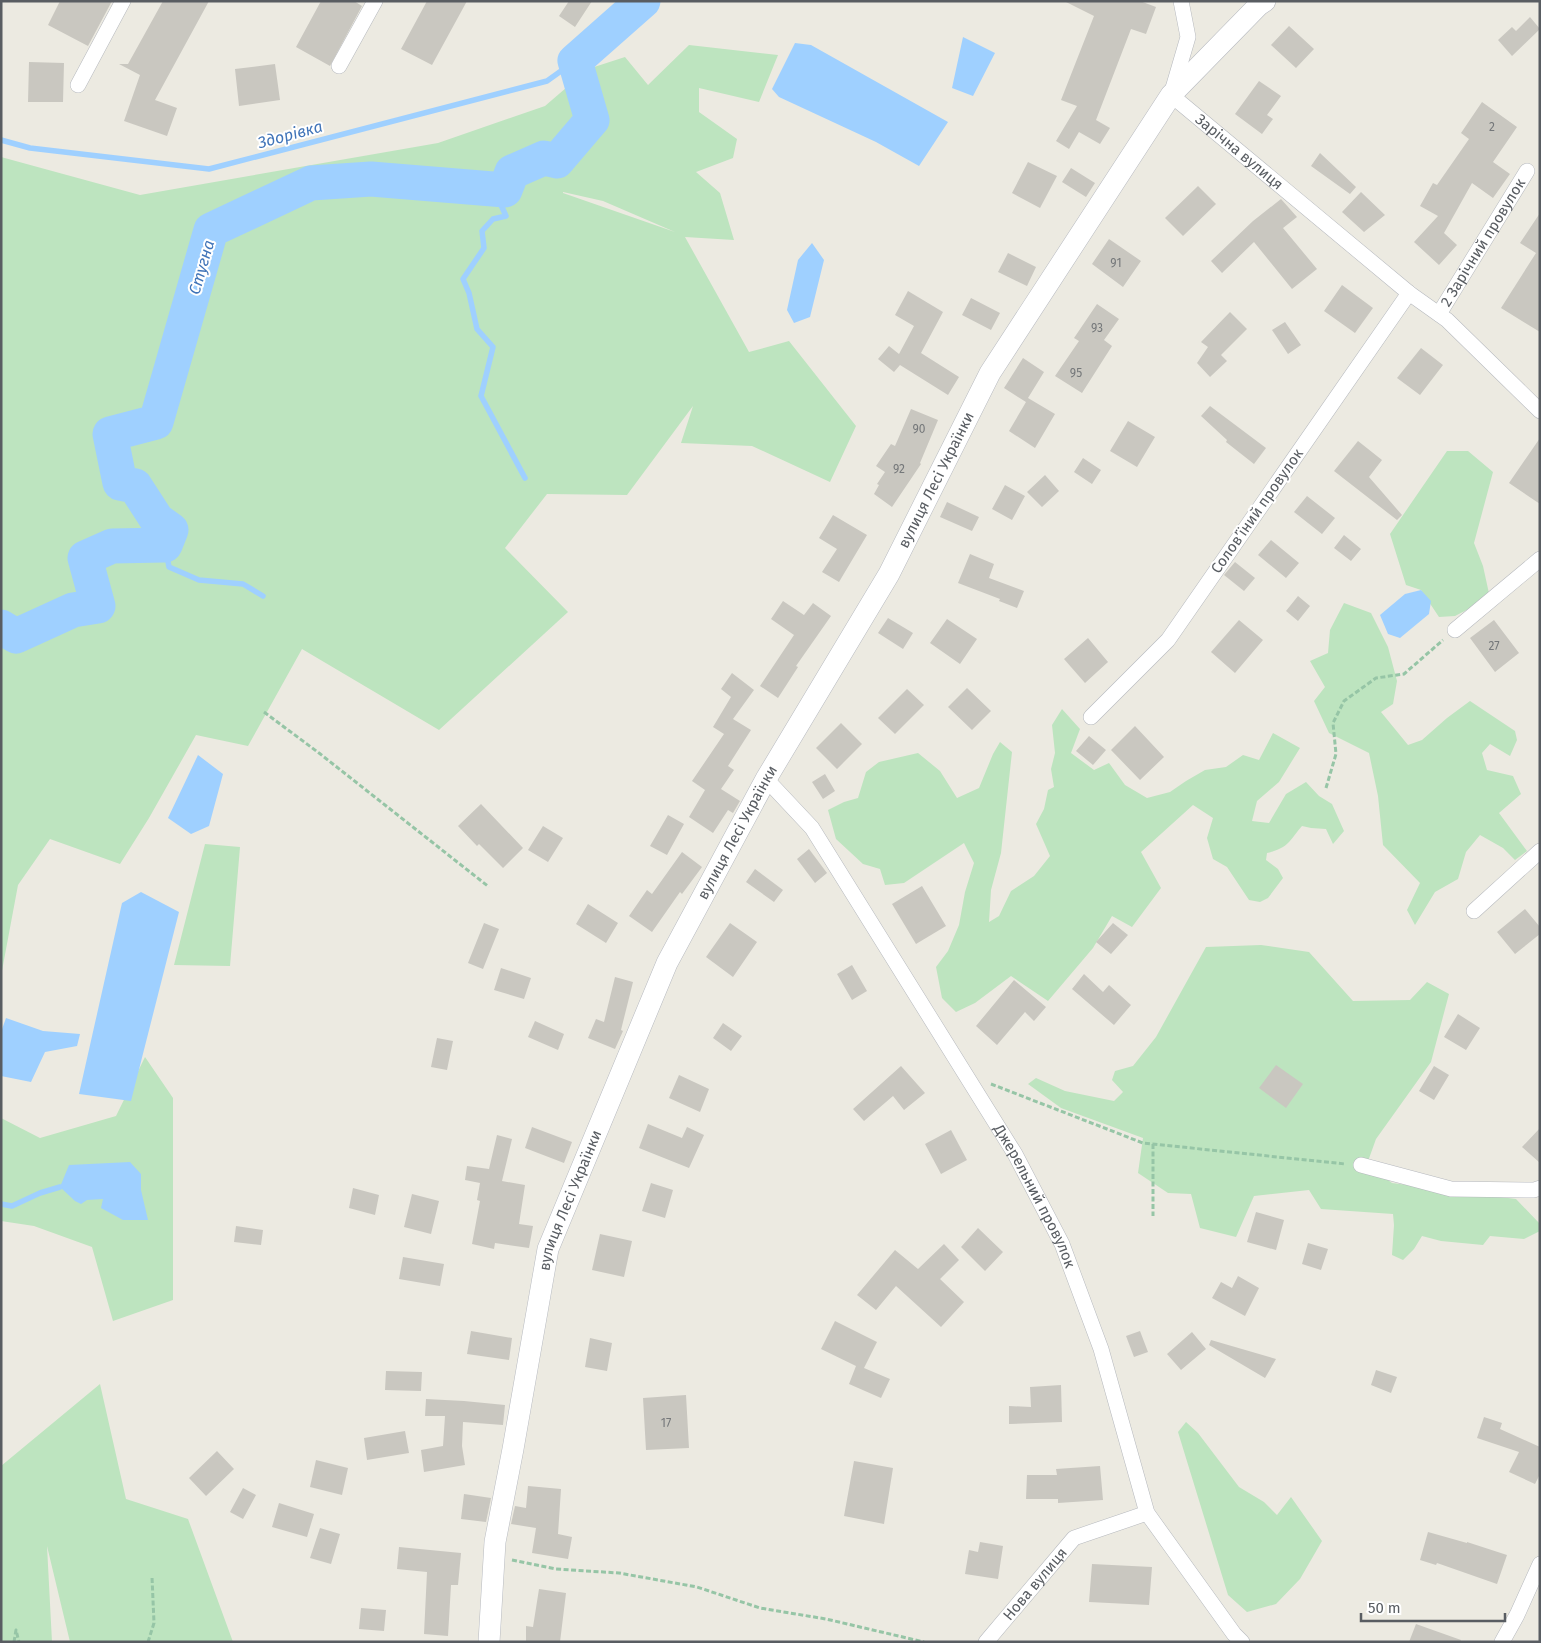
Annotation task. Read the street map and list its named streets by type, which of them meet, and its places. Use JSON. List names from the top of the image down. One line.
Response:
{"streets":{"street":["Зарічна вулиця","2 Зарічний провулок","вулиця Лесі Українки","Соловʼїний провулок","Джерельний провулок","Нова вулиця"]},"crossings":[["Зарічна вулиця","2 Зарічний провулок"],["Зарічна вулиця","вулиця Лесі Українки"],["Зарічна вулиця","Соловʼїний провулок"],["вулиця Лесі Українки","Джерельний провулок"],["Джерельний провулок","Нова вулиця"]],"water":["Здорівка","Стугна"],"house_numbers":["2","91","93","95","90","92","27","17"],"scale_bar":"50 m"}
